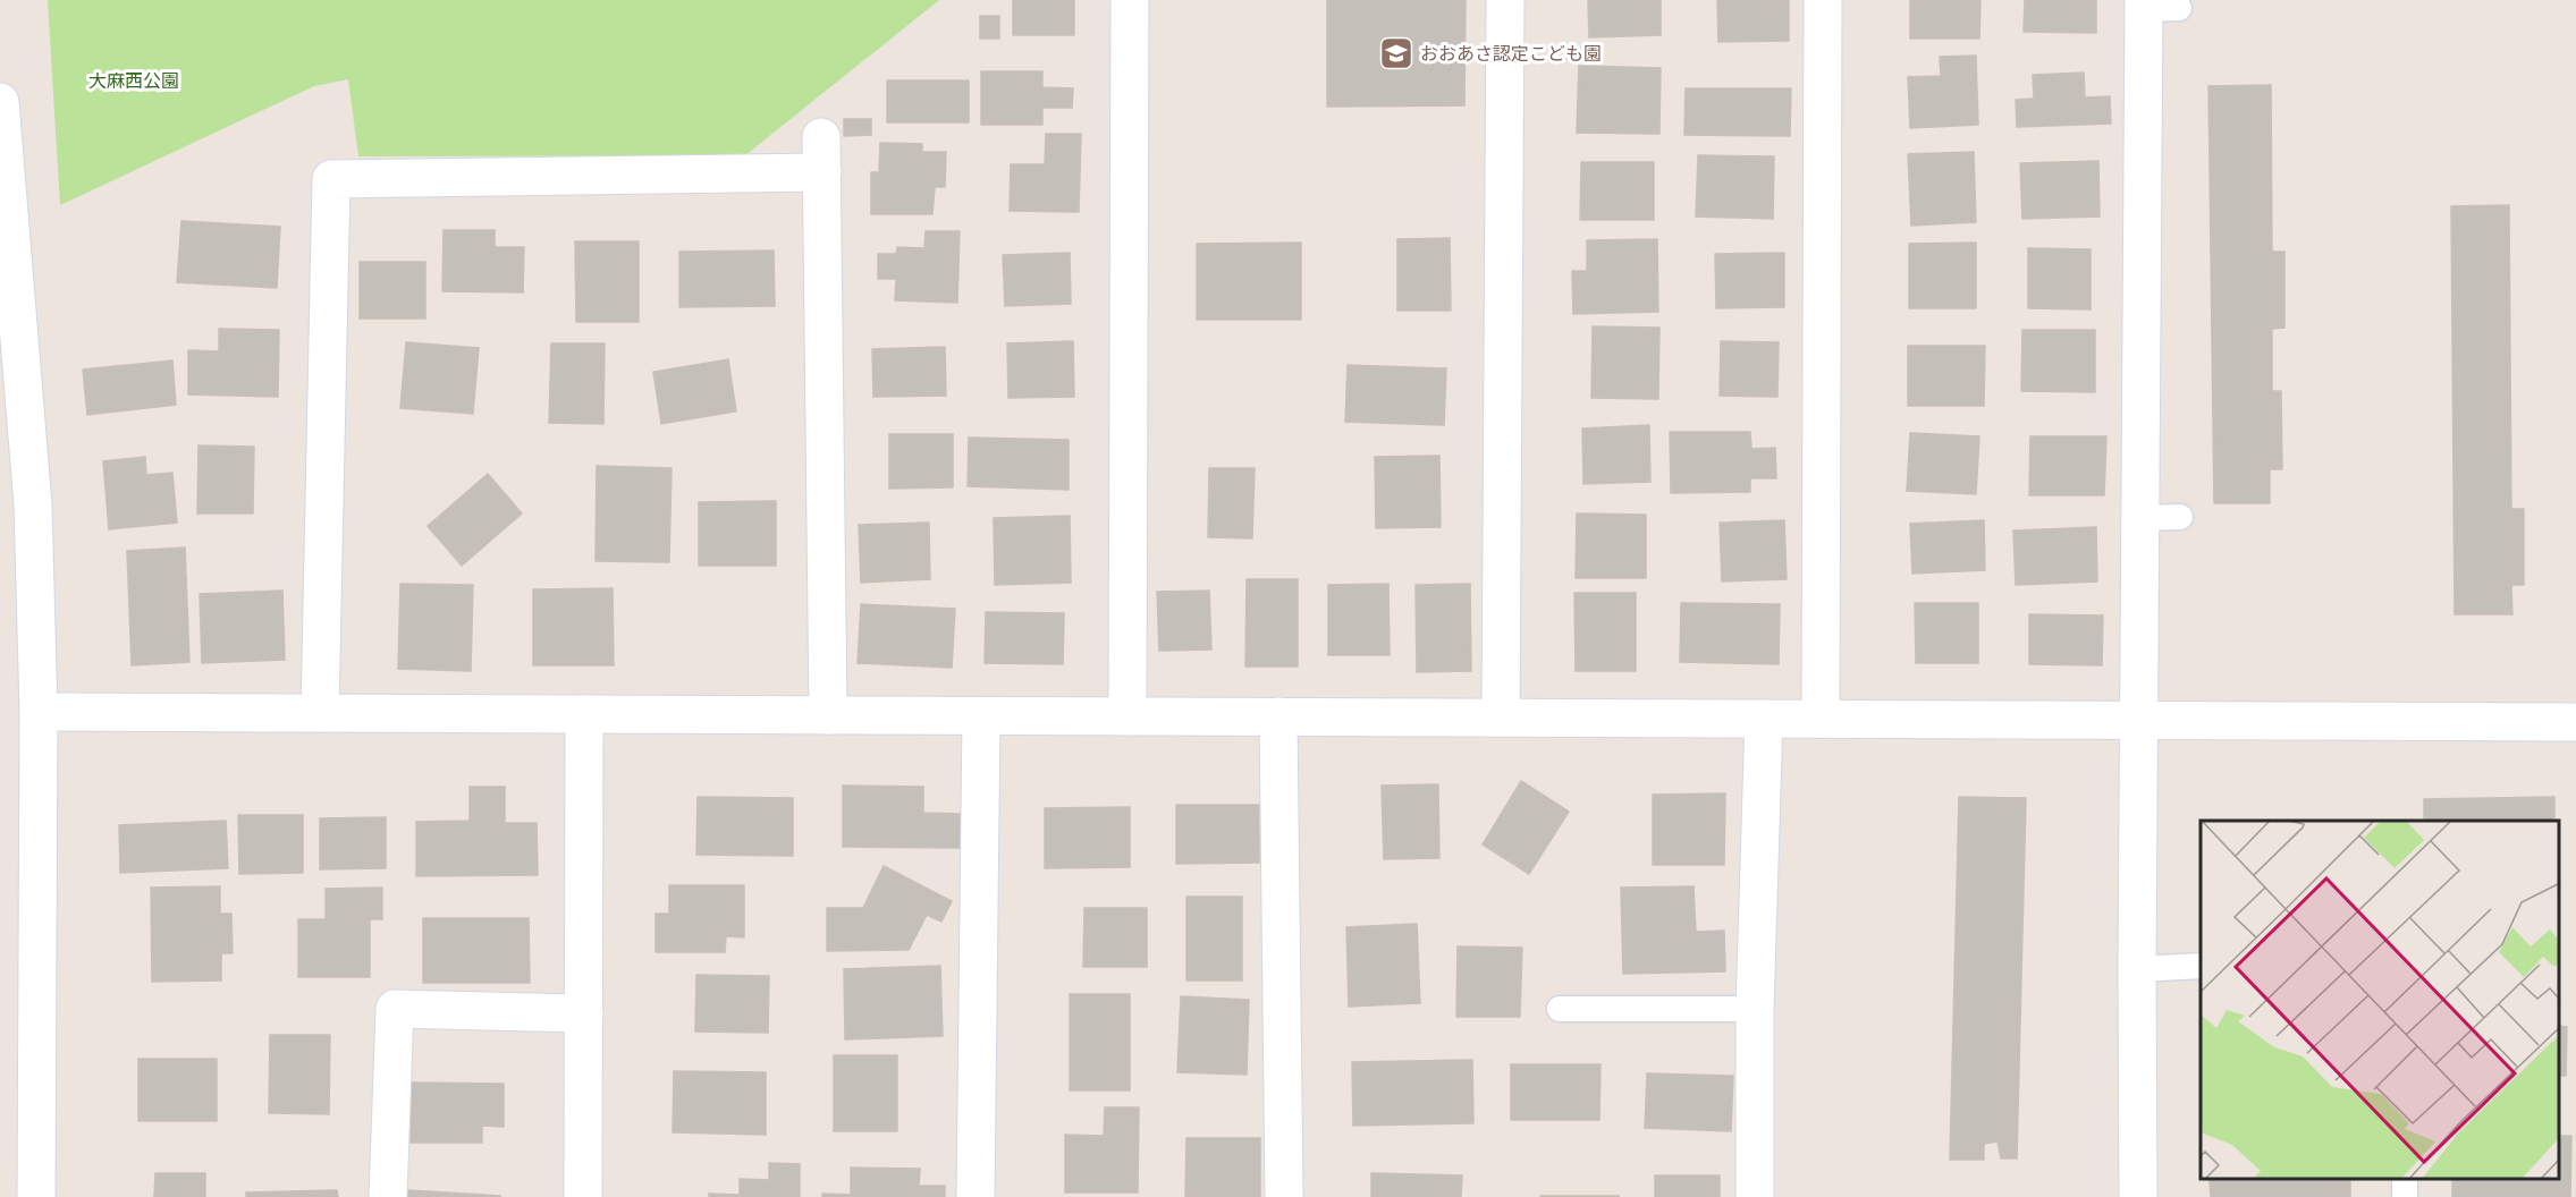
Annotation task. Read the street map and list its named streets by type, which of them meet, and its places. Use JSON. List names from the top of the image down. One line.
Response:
{"parks":["大麻西公園"],"places":{"school or university":["おおあさ認定こども園"]}}
